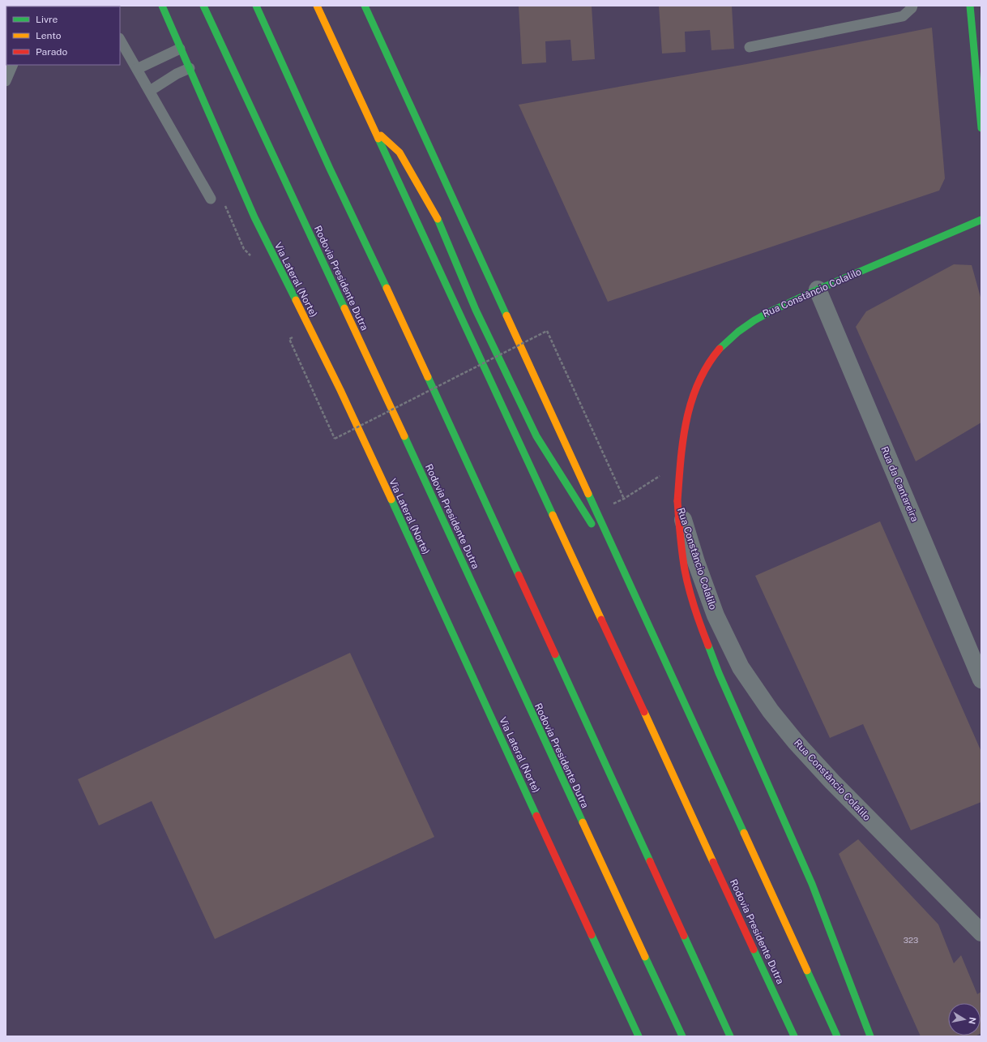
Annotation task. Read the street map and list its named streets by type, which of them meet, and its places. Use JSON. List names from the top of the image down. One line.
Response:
{"streets":{"main road":["Rodovia Presidente Dutra","Via Lateral (Norte)","Rua Constâncio Colalilo"],"street":["Rua da Cantareira"]},"crossings":[["Rua Constâncio Colalilo","Rua da Cantareira"]],"house_numbers":["323"],"legend":["Livre","Lento","Parado"],"north":"right"}
